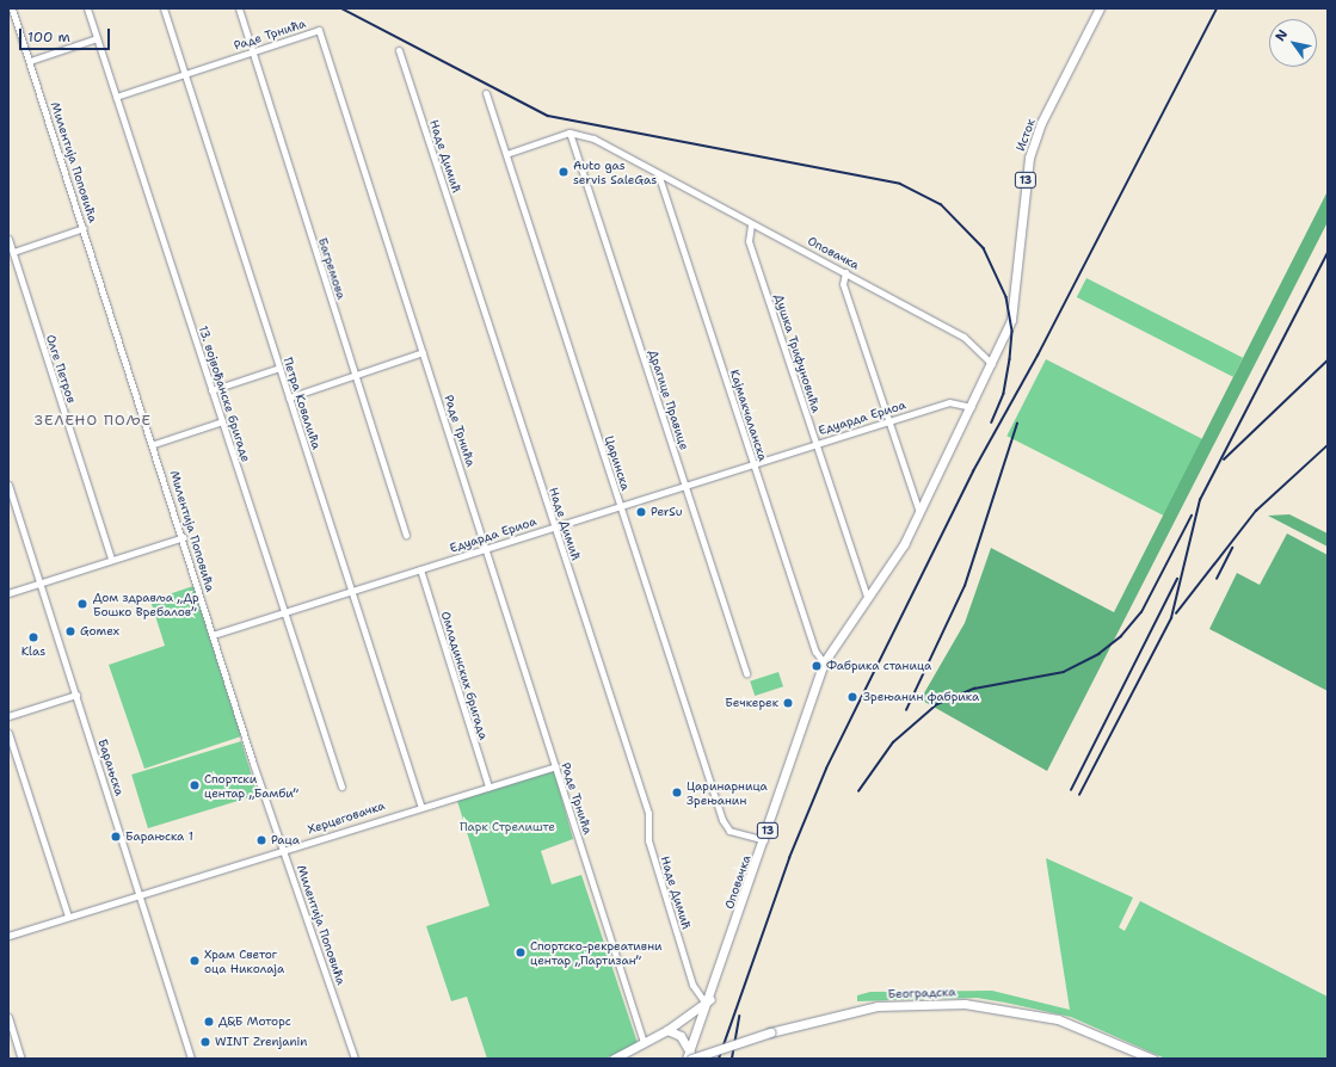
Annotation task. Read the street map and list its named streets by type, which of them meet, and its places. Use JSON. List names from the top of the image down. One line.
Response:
{"streets":{"main road":["Исток","13","Оповачка","Београдска"],"street":["Раде Трнића","Наде Димић","Милентија Поповића","Багремова","Душка Трифуновића","Олге Петров","13. војвођанске бригаде","Драгице Правице","Петра Ковалића","Кајмакчаланска","Едуарда Ериоа","Царинска","Омладинских бригада","Барањска","Херцеговачка"]},"crossings":[["Раде Трнића","Багремова"],["Раде Трнића","13. војвођанске бригаде"],["Раде Трнића","Петра Ковалића"],["Раде Трнића","Едуарда Ериоа"],["Раде Трнића","Херцеговачка"],["Исток","13"],["Исток","Оповачка"],["Наде Димић","13"],["Наде Димић","Оповачка"],["Наде Димић","Едуарда Ериоа"],["Милентија Поповића","Едуарда Ериоа"],["Милентија Поповића","Херцеговачка"],["13","Оповачка"],["13","Душка Трифуновића"],["13","Кајмакчаланска"],["13","Едуарда Ериоа"],["13","Београдска"],["Оповачка","Душка Трифуновића"],["Оповачка","Драгице Правице"],["Оповачка","Кајмакчаланска"],["Оповачка","Царинска"],["Душка Трифуновића","Едуарда Ериоа"],["13. војвођанске бригаде","Едуарда Ериоа"],["Драгице Правице","Едуарда Ериоа"],["Петра Ковалића","Едуарда Ериоа"],["Петра Ковалића","Херцеговачка"],["Кајмакчаланска","Едуарда Ериоа"],["Едуарда Ериоа","Царинска"],["Едуарда Ериоа","Омладинских бригада"],["Омладинских бригада","Херцеговачка"],["Барањска","Херцеговачка"]],"districts":["ЗЕЛЕНО ПОЉЕ"],"parks":["Парк Стрелиште"],"places":["Auto gas servis SaleGas","PerSu","Дом здравља „Др Бошко Вребалов”","Gomex","Klas","Фабрика станица","Зрењанин фабрика","Бечкерек","Спортски центар „Бамби”","Царинарница Зрењанин","Барањска 1","Раца","Спортско-рекреативни центар „Партизан”","Храм Светог оца Николаја","Д&Б Моторс","WINT Zrenjanin"],"scale_bar":"100 m","north":"top left"}
